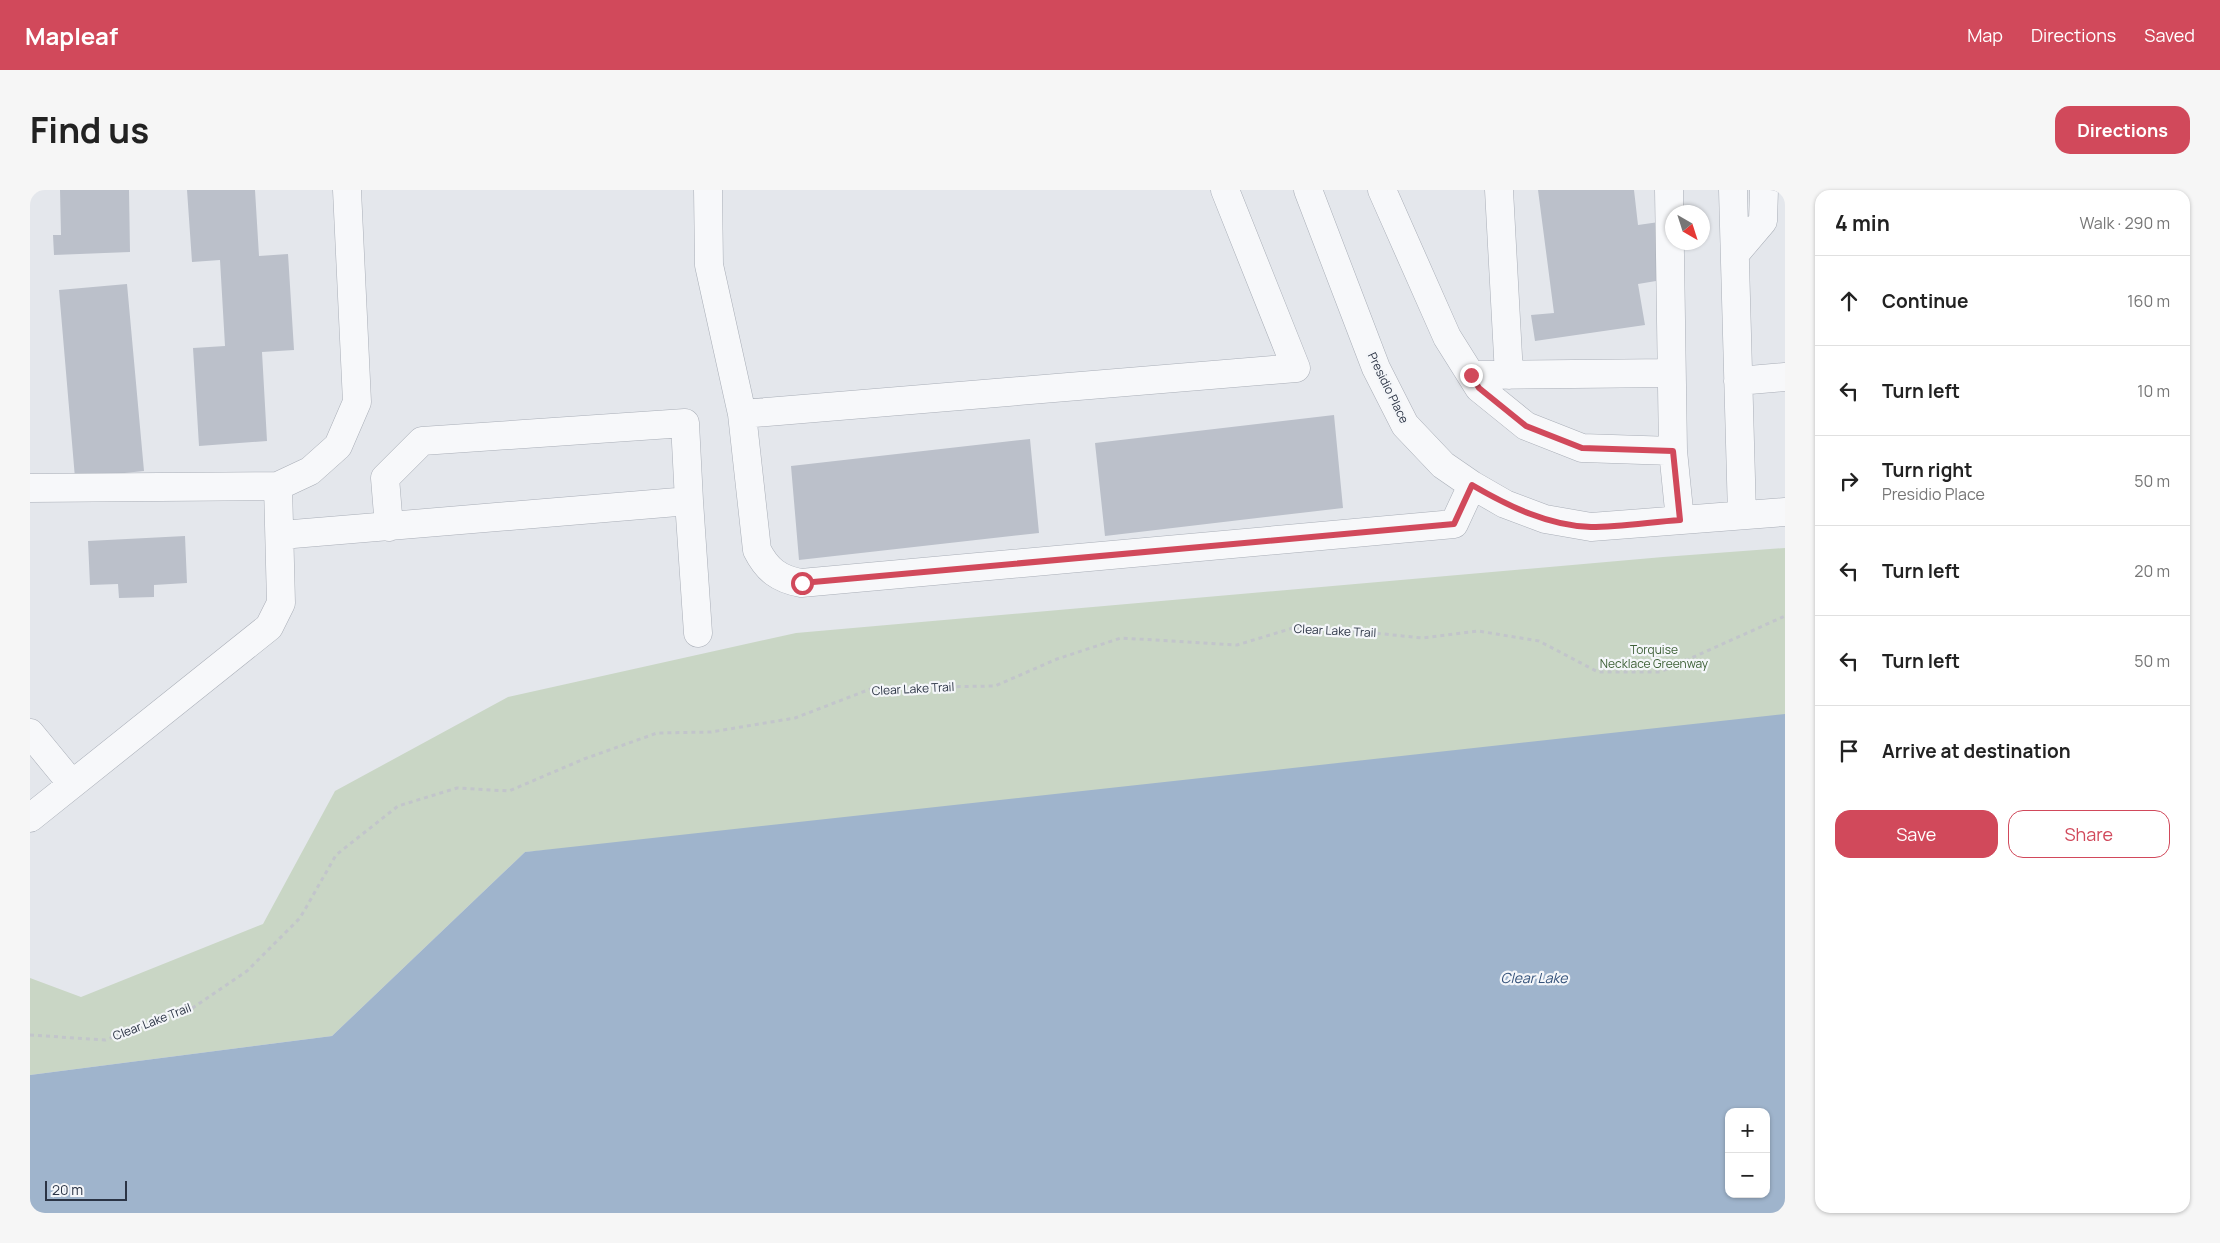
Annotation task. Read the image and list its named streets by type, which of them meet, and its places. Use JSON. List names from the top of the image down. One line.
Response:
{"streets":{"street":["Presidio Place"],"path":["Clear Lake Trail"]},"water":["Clear Lake"],"parks":["Torquise Necklace Greenway"],"scale_bar":"20 m","north":"bottom right","page":{"header":"Mapleaf","nav":["Map","Directions","Saved"],"title":"Find us","buttons":["Directions",["Save","Share"]],"heading":["4 min","Walk · 290 m"],"list":[["Continue","160 m"],["Turn left","10 m"],["Turn right","Presidio Place","50 m"],["Turn left","20 m"],["Turn left","50 m"],"Arrive at destination"],"map_buttons":["+","−"],"scale":"20 m"}}
